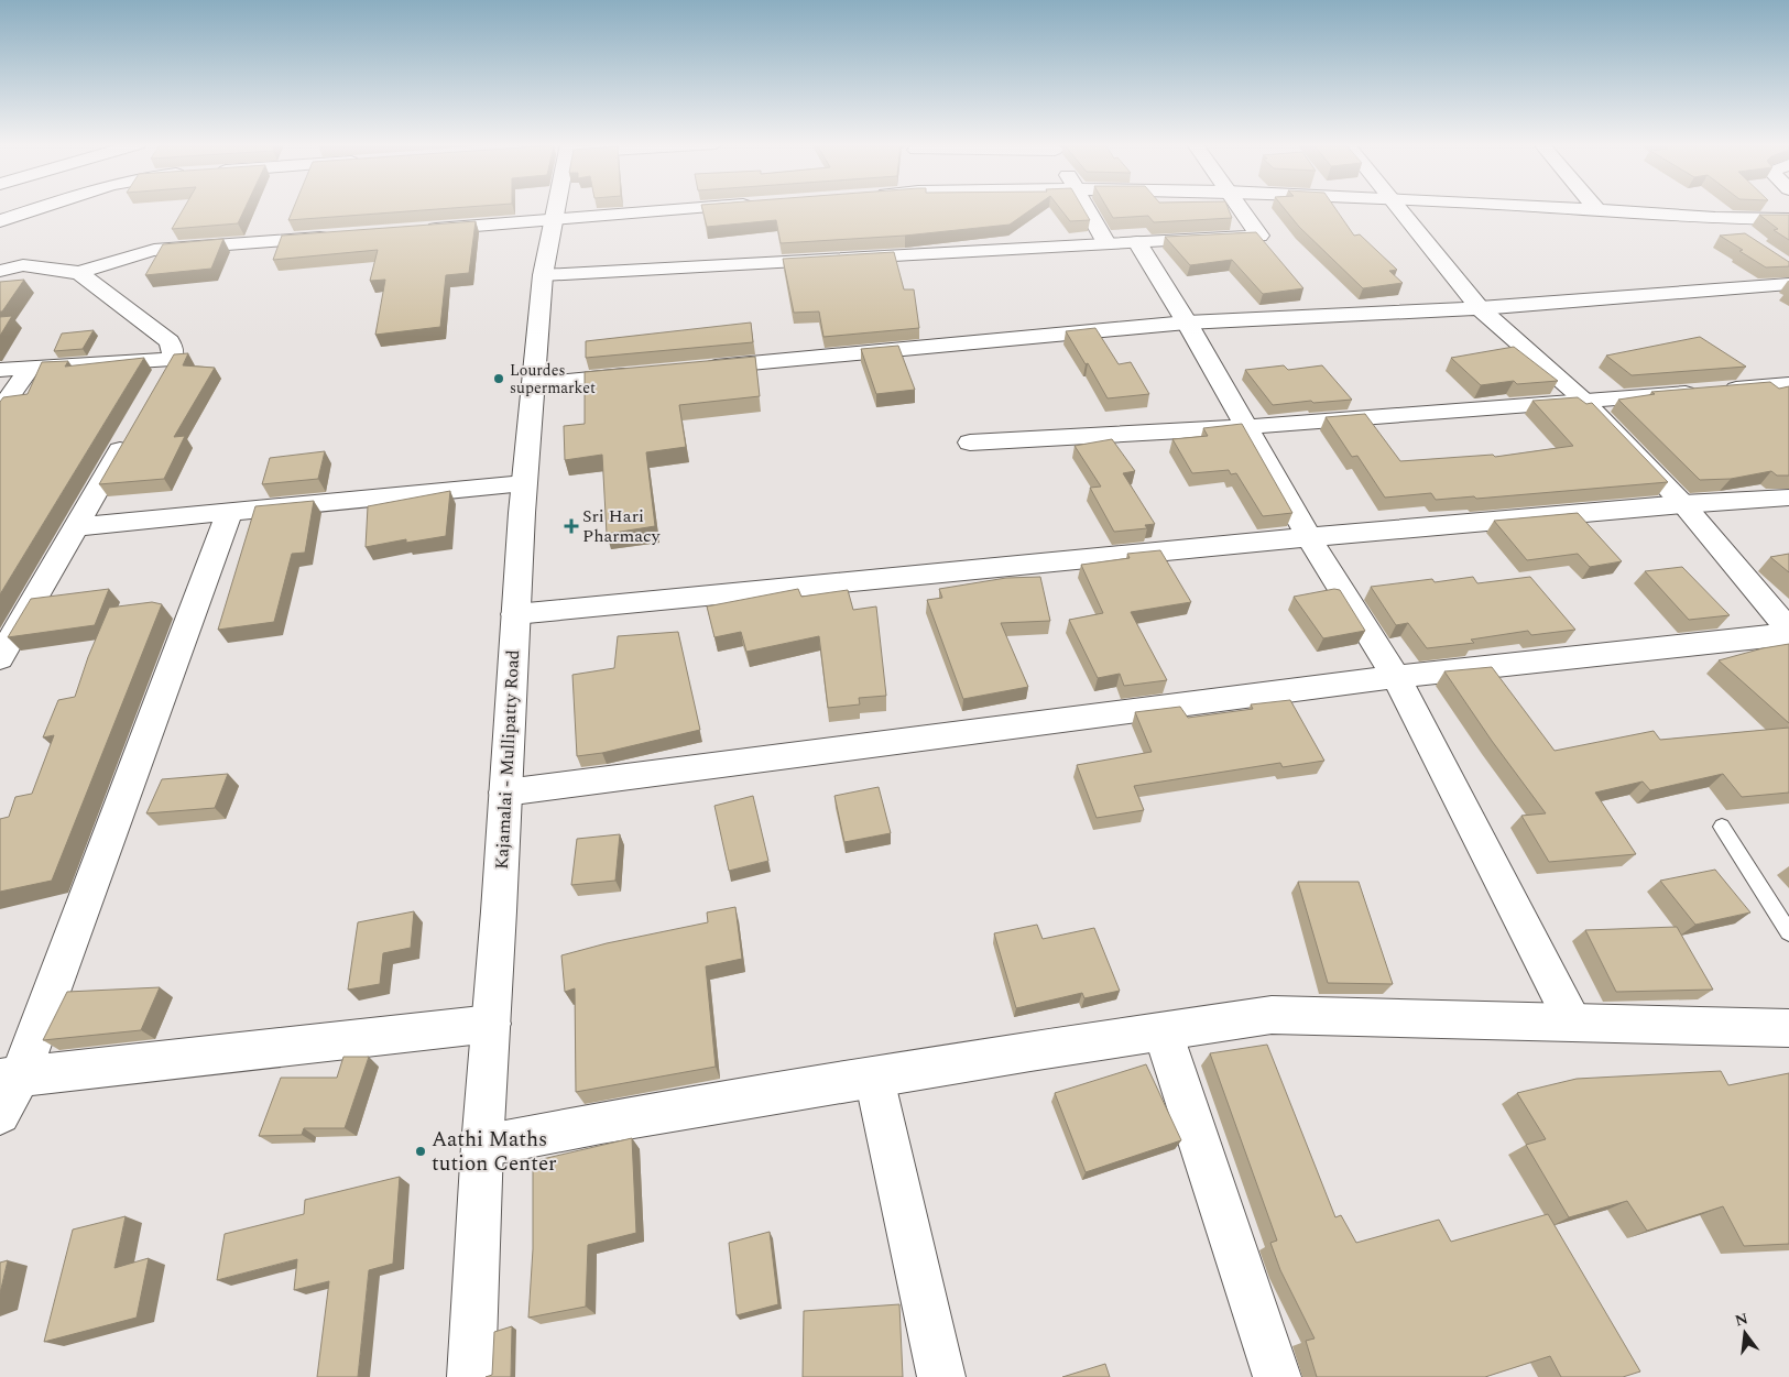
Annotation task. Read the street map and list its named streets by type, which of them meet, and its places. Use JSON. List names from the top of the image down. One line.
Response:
{"streets":{"street":["Kajamalai - Mullipatty Road"]},"places":{"other":["Lourdes supermarket","Aathi Maths tution Center"],"health":["Sri Hari Pharmacy"]},"north":"top"}
